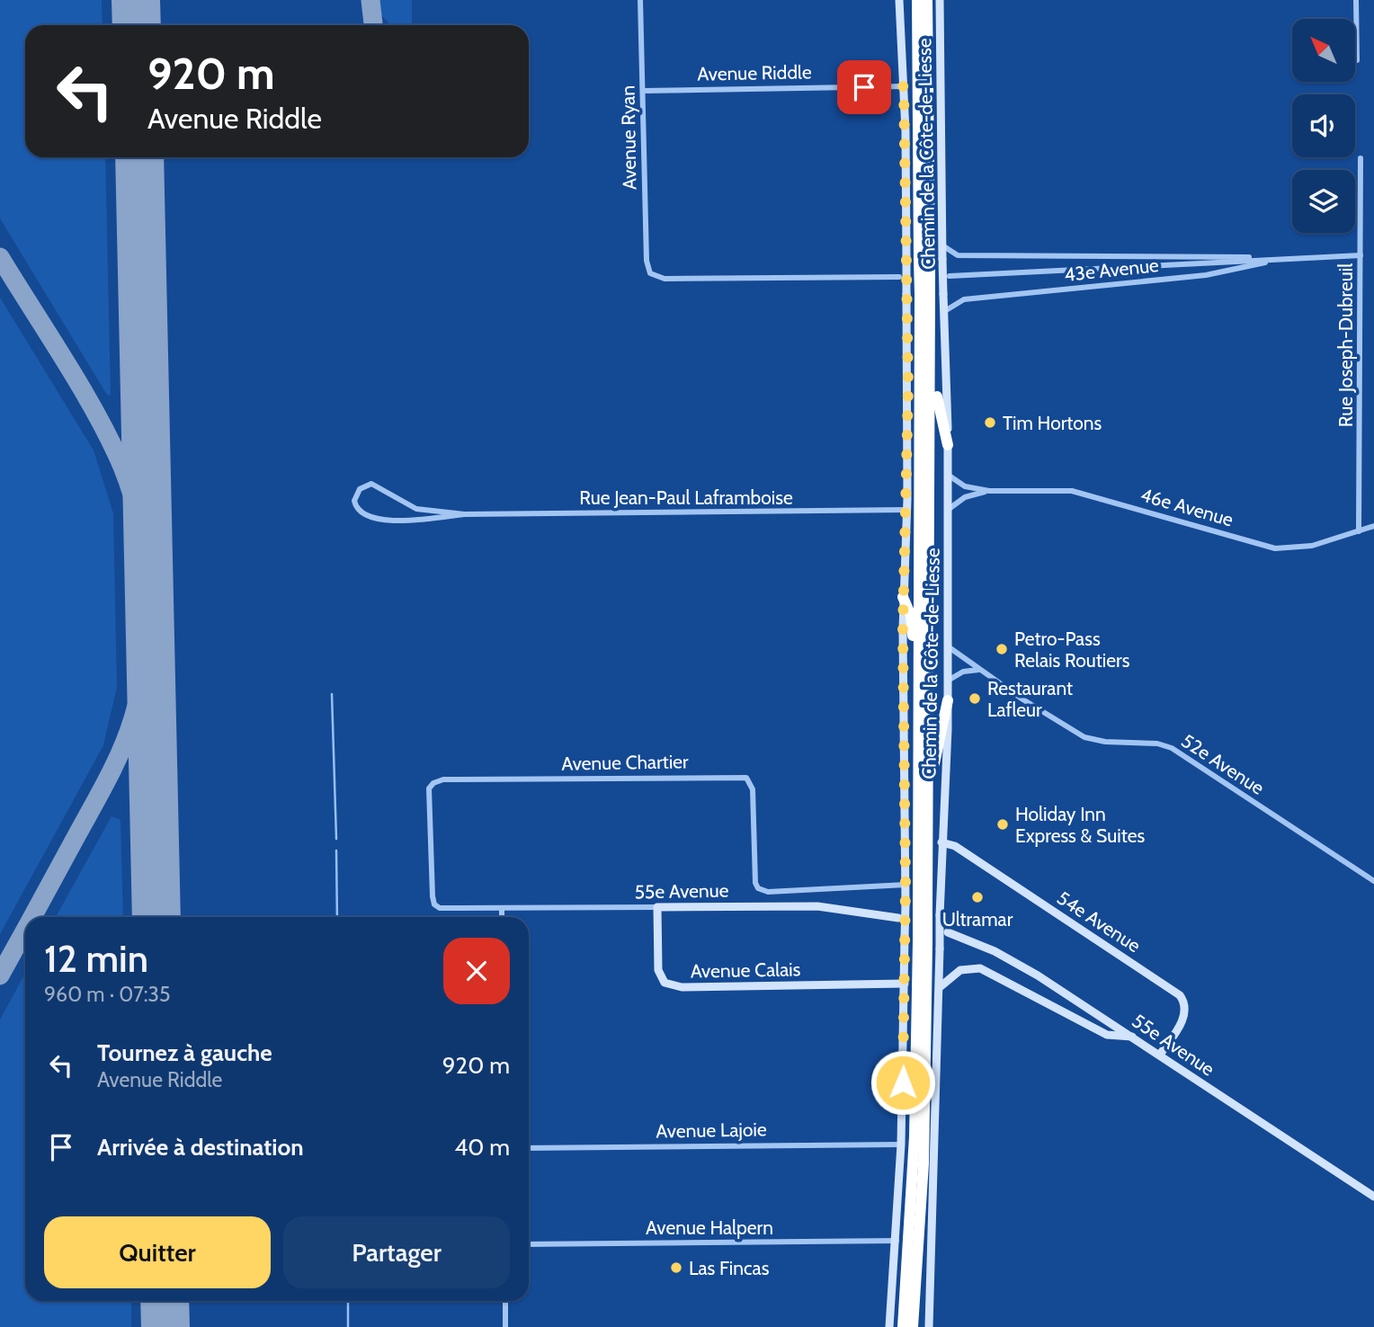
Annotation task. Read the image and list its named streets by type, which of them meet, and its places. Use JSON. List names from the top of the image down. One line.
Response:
{"streets":{"main road":["Chemin de la Côte-de-Liesse","55e Avenue","54e Avenue","Avenue Calais"],"street":["Avenue Riddle","Avenue Ryan","43e Avenue","Rue Joseph-Dubreuil","Rue Jean-Paul Laframboise","46e Avenue","Avenue Chartier","52e Avenue","Avenue Lajoie","Avenue Halpern"]},"crossings":[["Avenue Riddle","Avenue Ryan"],["Avenue Riddle","Chemin de la Côte-de-Liesse"],["Chemin de la Côte-de-Liesse","43e Avenue"],["Chemin de la Côte-de-Liesse","Rue Jean-Paul Laframboise"],["Chemin de la Côte-de-Liesse","46e Avenue"],["Chemin de la Côte-de-Liesse","Avenue Chartier"],["Chemin de la Côte-de-Liesse","52e Avenue"],["Chemin de la Côte-de-Liesse","54e Avenue"],["Chemin de la Côte-de-Liesse","Avenue Calais"],["Chemin de la Côte-de-Liesse","Avenue Lajoie"],["Chemin de la Côte-de-Liesse","Avenue Halpern"],["43e Avenue","Rue Joseph-Dubreuil"],["Rue Joseph-Dubreuil","46e Avenue"],["Avenue Chartier","55e Avenue"],["55e Avenue","54e Avenue"],["55e Avenue","Avenue Calais"]],"places":["Tim Hortons","Petro-Pass Relais Routiers","Restaurant Lafleur","Holiday Inn Express & Suites","Ultramar","Las Fincas"],"north":"top left","page":{"turn":["920 m","Avenue Riddle"],"heading":["12 min","960 m · 07:35"],"list":[{"name":"Tournez à gauche","note":"Avenue Riddle","value":"920 m"},{"name":"Arrivée à destination","value":"40 m"}],"buttons":["Quitter","Partager"]}}
